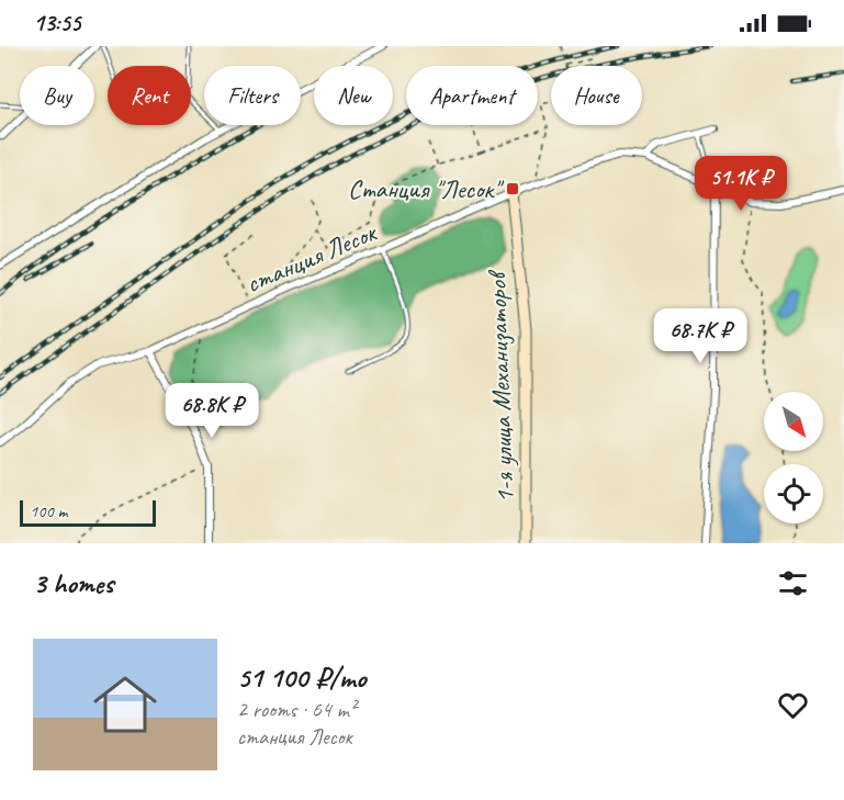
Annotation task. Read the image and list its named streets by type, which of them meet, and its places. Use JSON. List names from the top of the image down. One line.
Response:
{"streets":{"street":["станция Лесок","1-я улица Механизаторов"]},"crossings":[["станция Лесок","1-я улица Механизаторов"]],"places":{"transit":["Станция \"Лесок\""]},"scale_bar":"100 m","north":"bottom right","page":{"status":"13:55","chip":["Buy","Rent","Filters","New","Apartment","House"],"price":["51.1K ₽","68.7K ₽","68.8K ₽"],"scale":"100 m","heading":"3 homes","list":[{"name":"51 100 ₽/mo","note":"2 rooms · 64 m² · станция Лесок"}]}}
